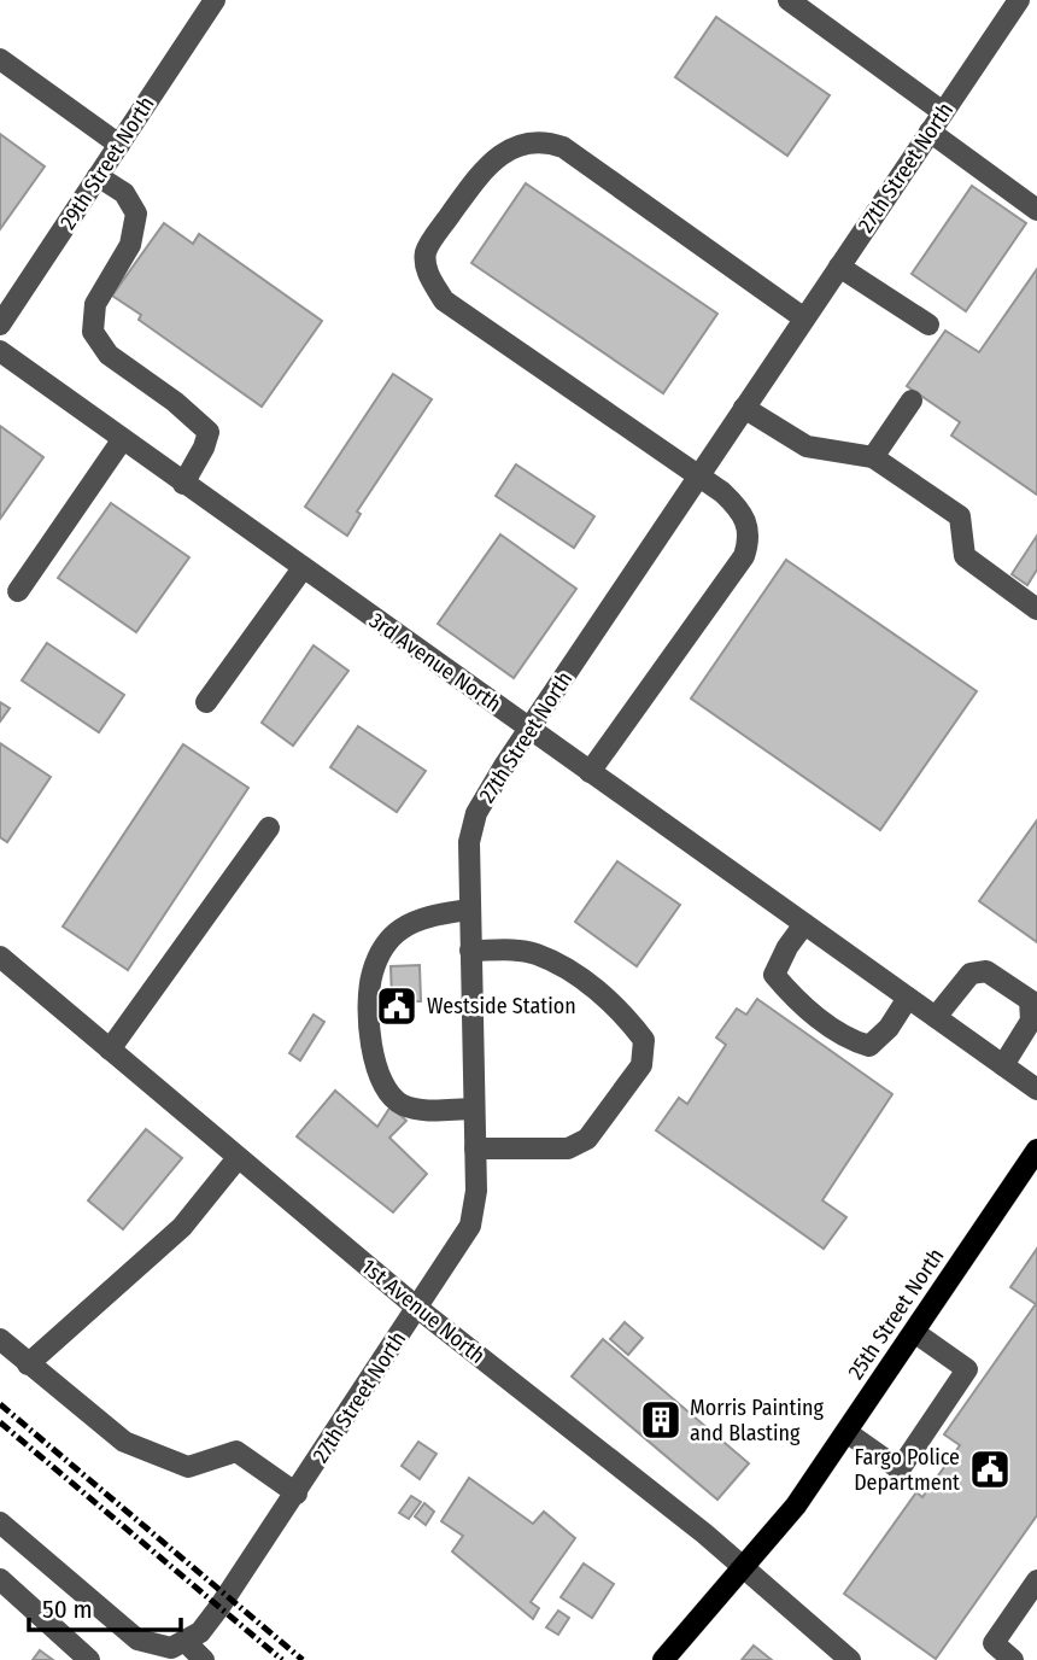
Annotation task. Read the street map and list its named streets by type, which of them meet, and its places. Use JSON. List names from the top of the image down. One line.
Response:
{"streets":{"main road":["25th Street North"],"street":["29th Street North","27th Street North","3rd Avenue North","1st Avenue North"]},"crossings":[["27th Street North","3rd Avenue North"],["27th Street North","1st Avenue North"],["1st Avenue North","25th Street North"]],"places":{"public building":["Westside Station","Fargo Police Department"],"building":["Morris Painting and Blasting"]},"scale_bar":"50 m"}
